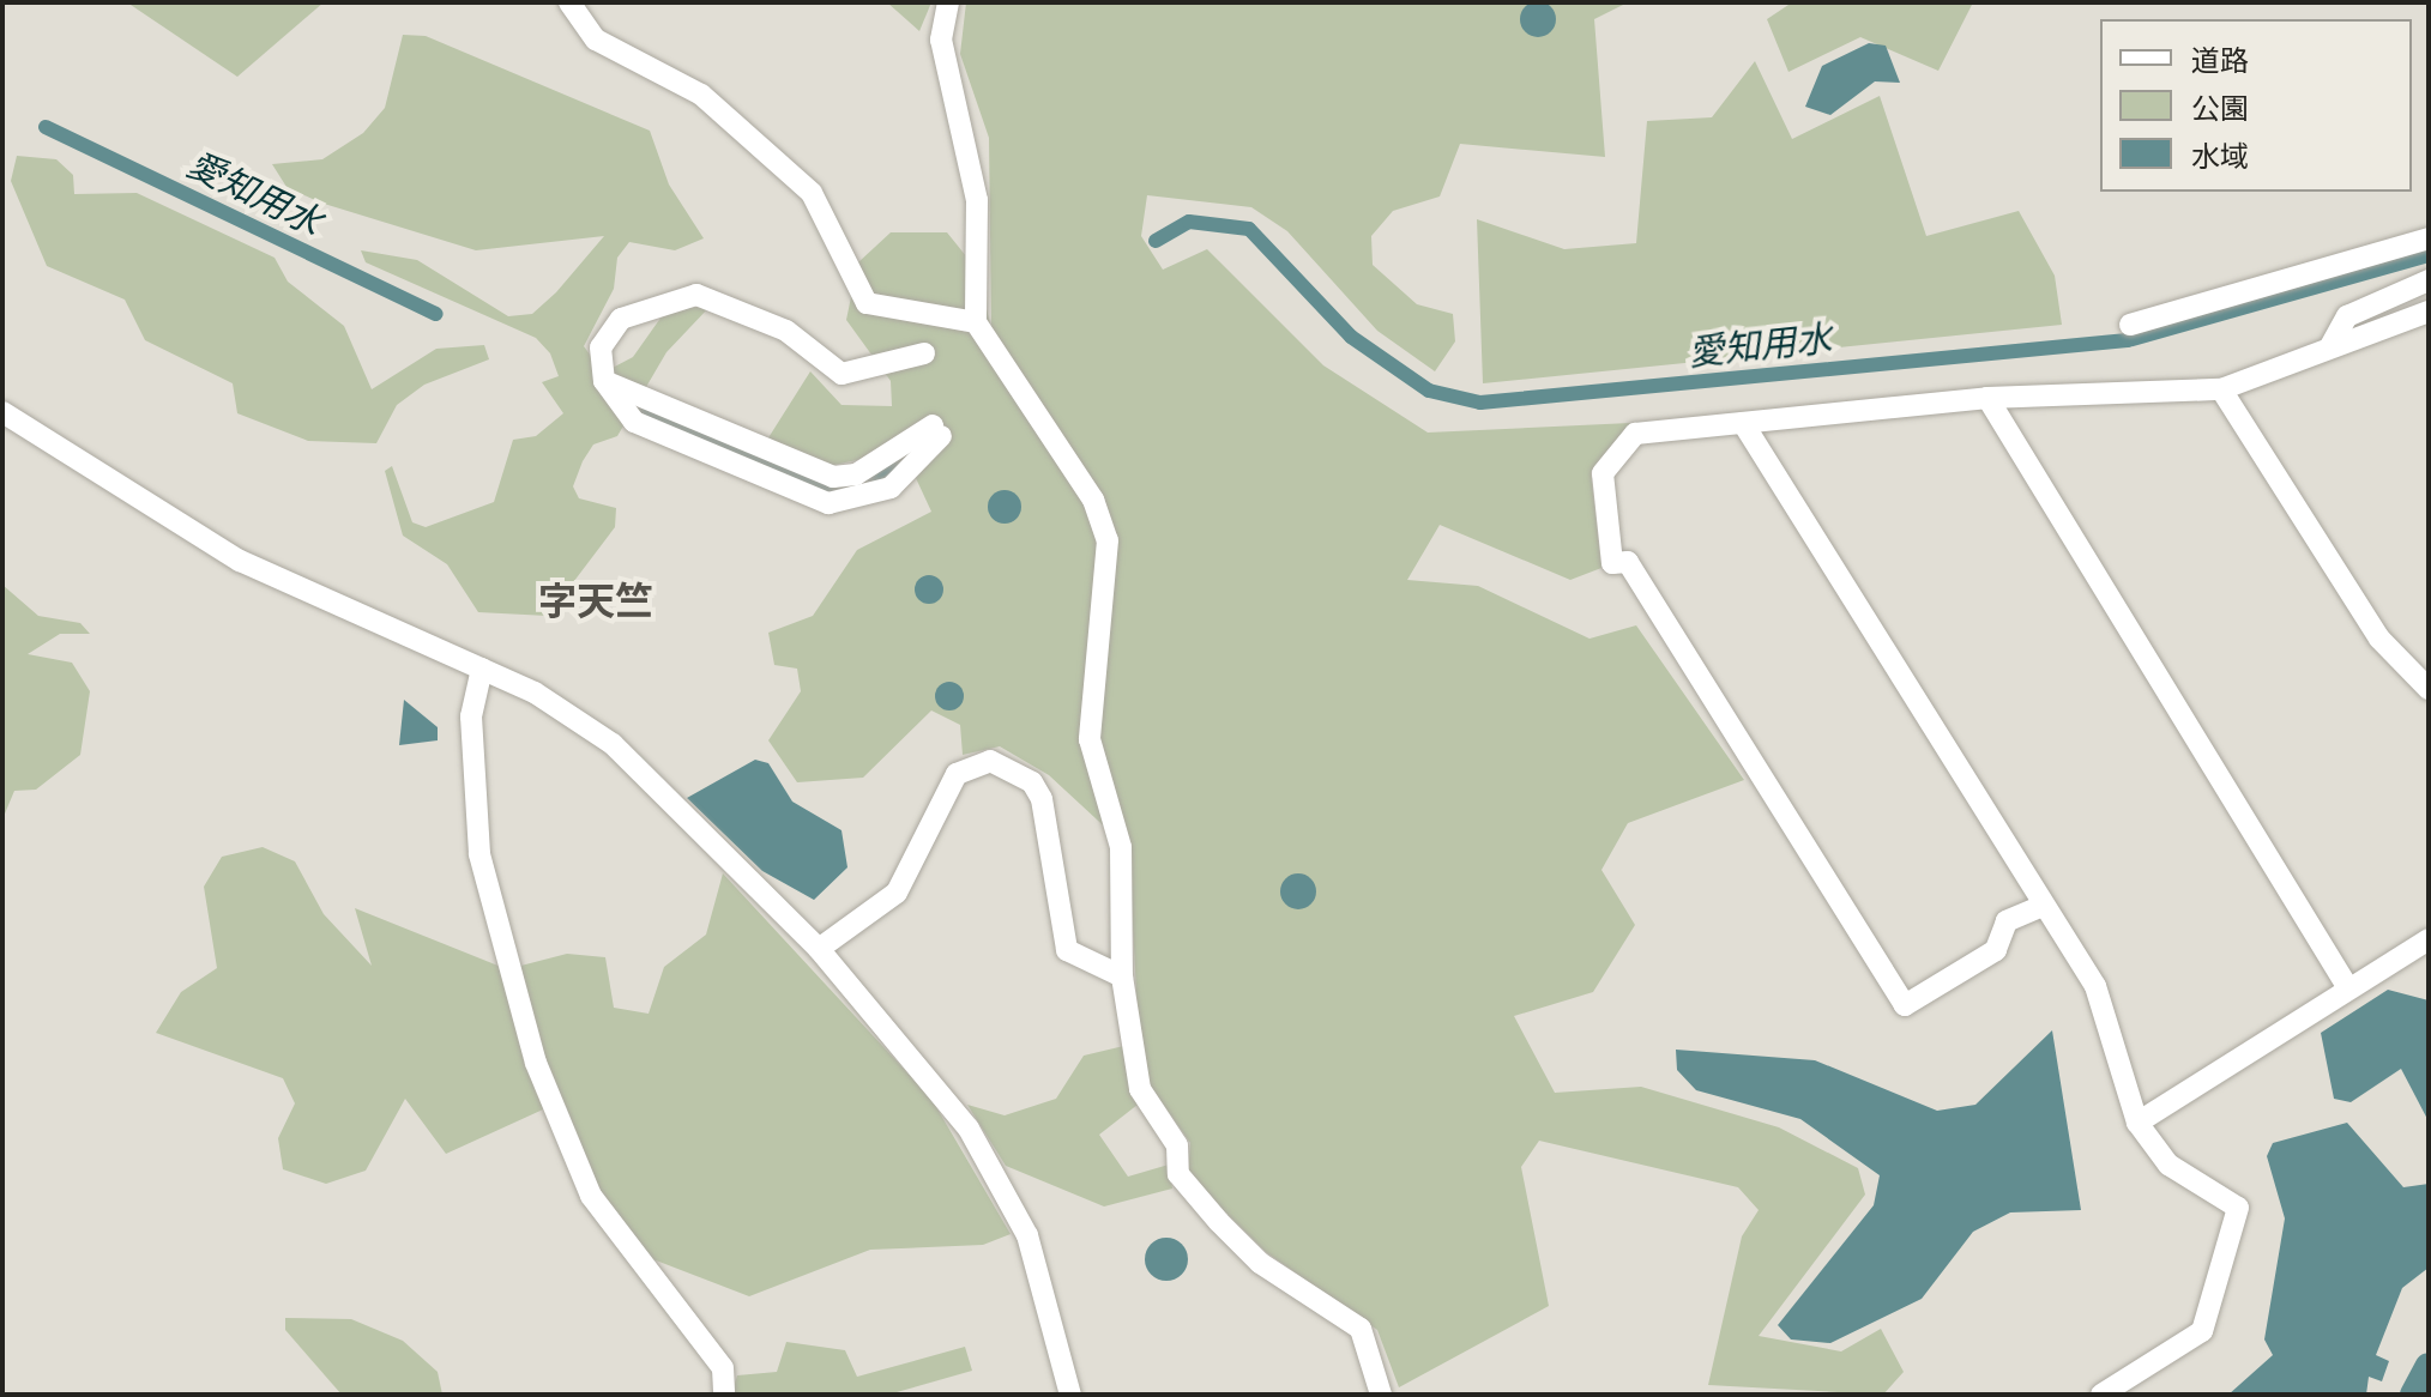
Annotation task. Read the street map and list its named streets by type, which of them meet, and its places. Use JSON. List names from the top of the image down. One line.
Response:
{"districts":["字天竺"],"water":["愛知用水"],"legend":["道路","公園","水域"]}
